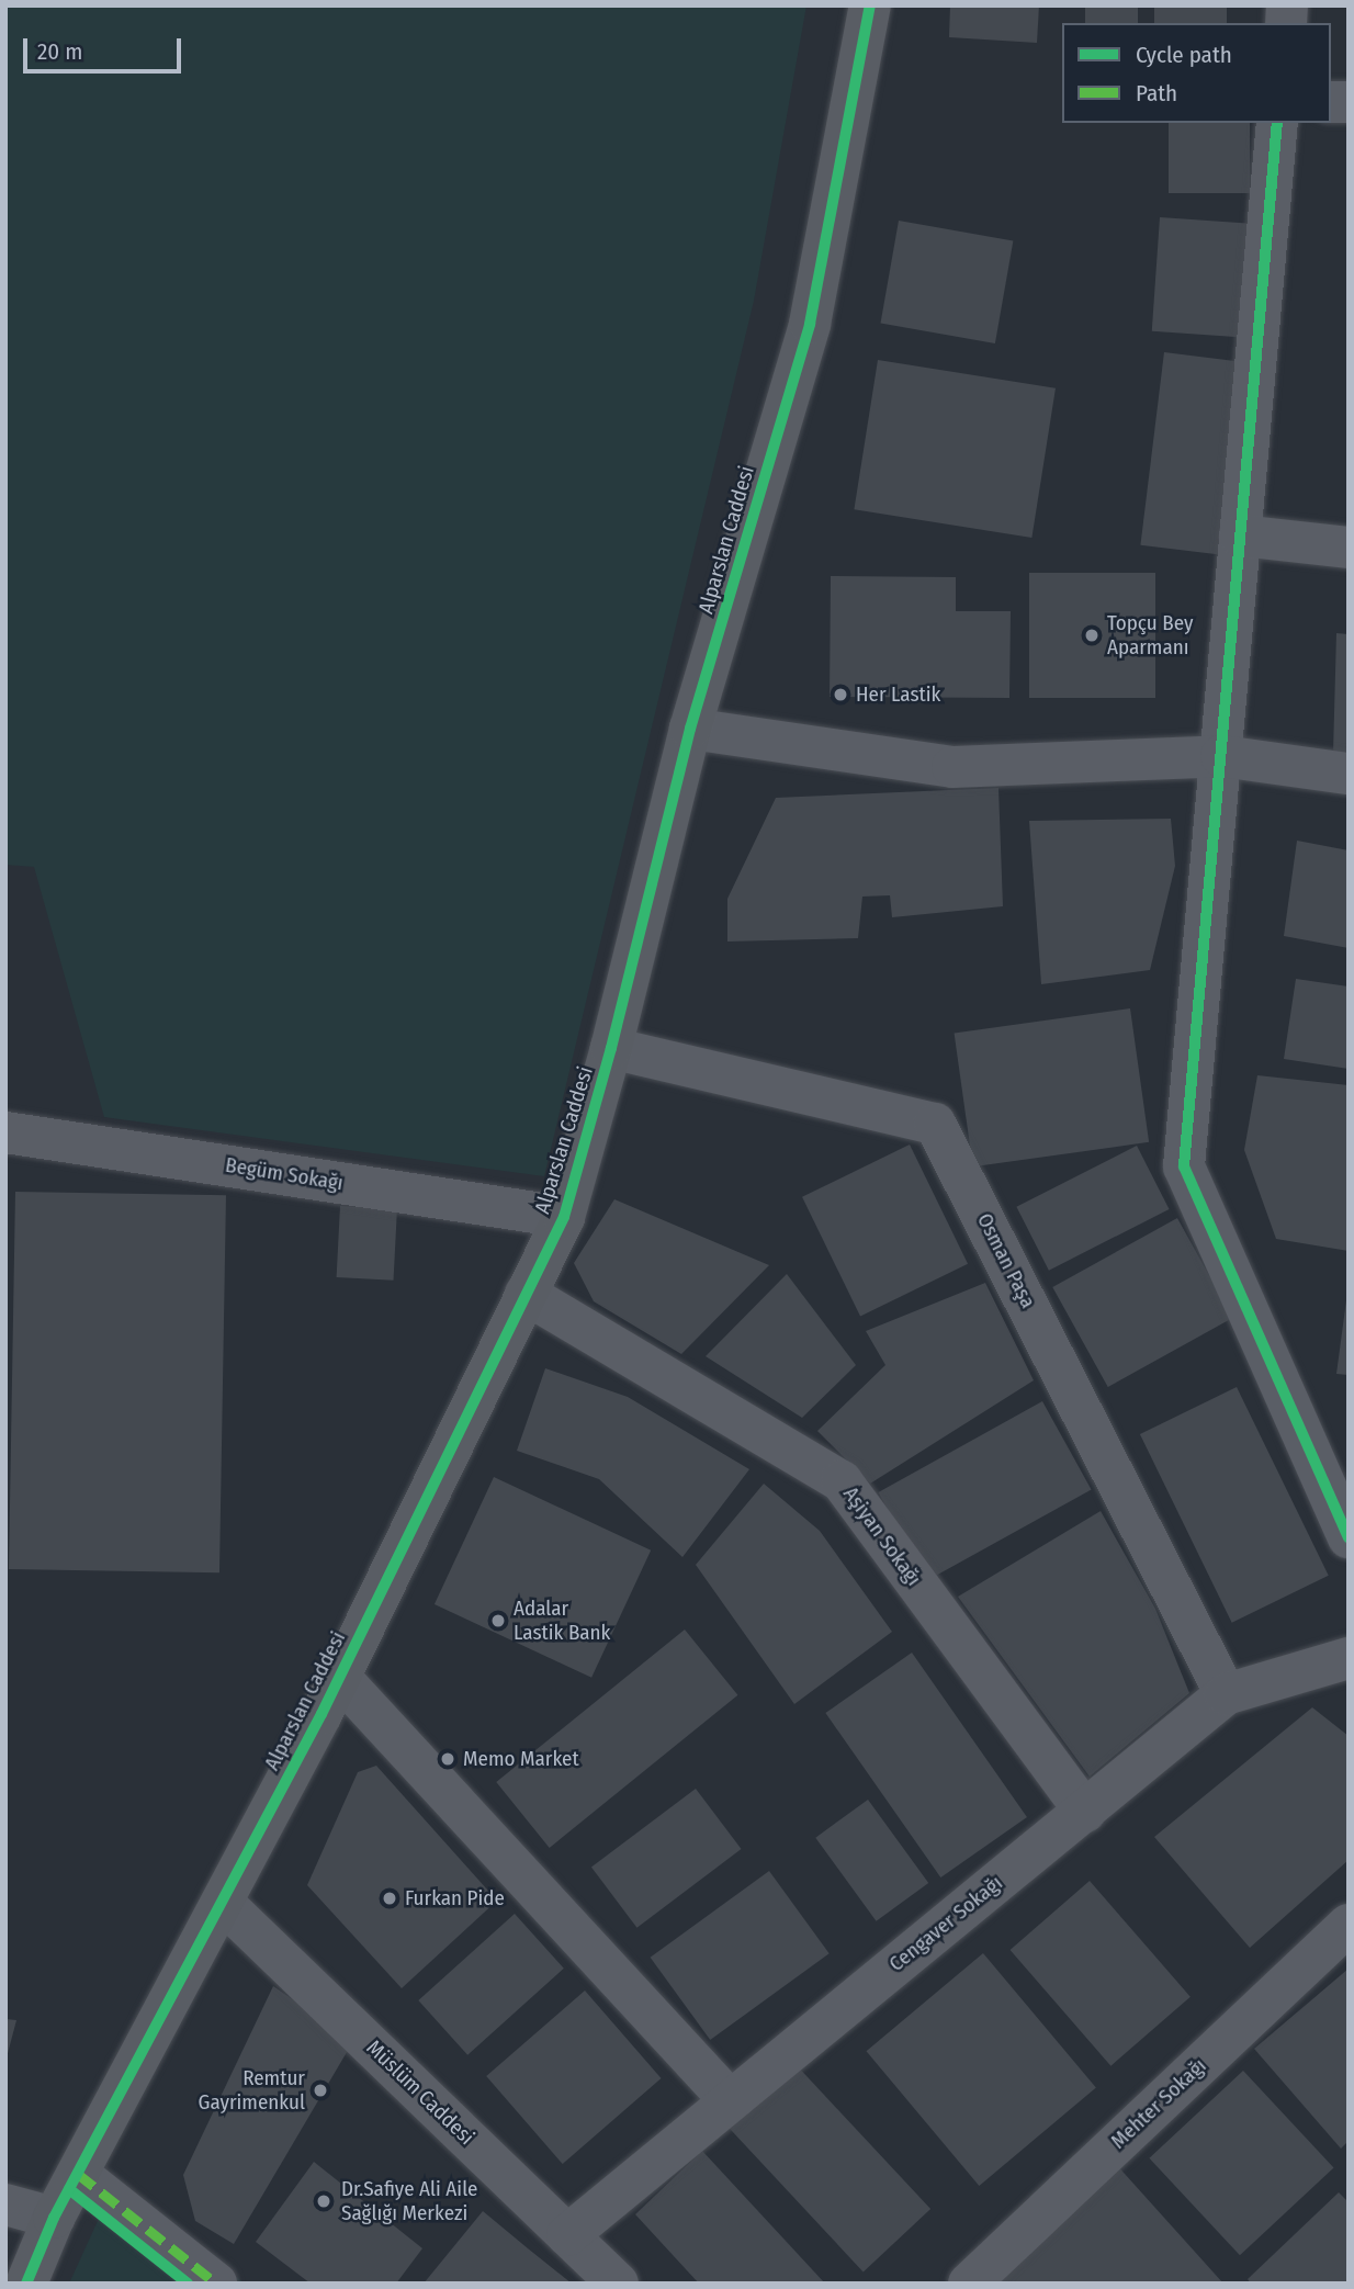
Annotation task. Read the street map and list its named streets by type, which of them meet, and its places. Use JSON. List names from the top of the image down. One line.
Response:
{"streets":{"street":["Alparslan Caddesi","Begüm Sokağı","Osman Paşa","Aşiyan Sokağı","Cengaver Sokağı","Müslüm Caddesi","Mehter Sokağı"]},"crossings":[["Alparslan Caddesi","Begüm Sokağı"],["Alparslan Caddesi","Osman Paşa"],["Alparslan Caddesi","Aşiyan Sokağı"],["Alparslan Caddesi","Müslüm Caddesi"],["Osman Paşa","Cengaver Sokağı"],["Aşiyan Sokağı","Cengaver Sokağı"],["Cengaver Sokağı","Müslüm Caddesi"]],"places":["Topçu Bey Aparmanı","Her Lastik","Adalar Lastik Bank","Memo Market","Furkan Pide","Remtur Gayrimenkul","Dr.Safiye Ali Aile Sağlığı Merkezi"],"legend":["Cycle path","Path"],"scale_bar":"20 m"}
